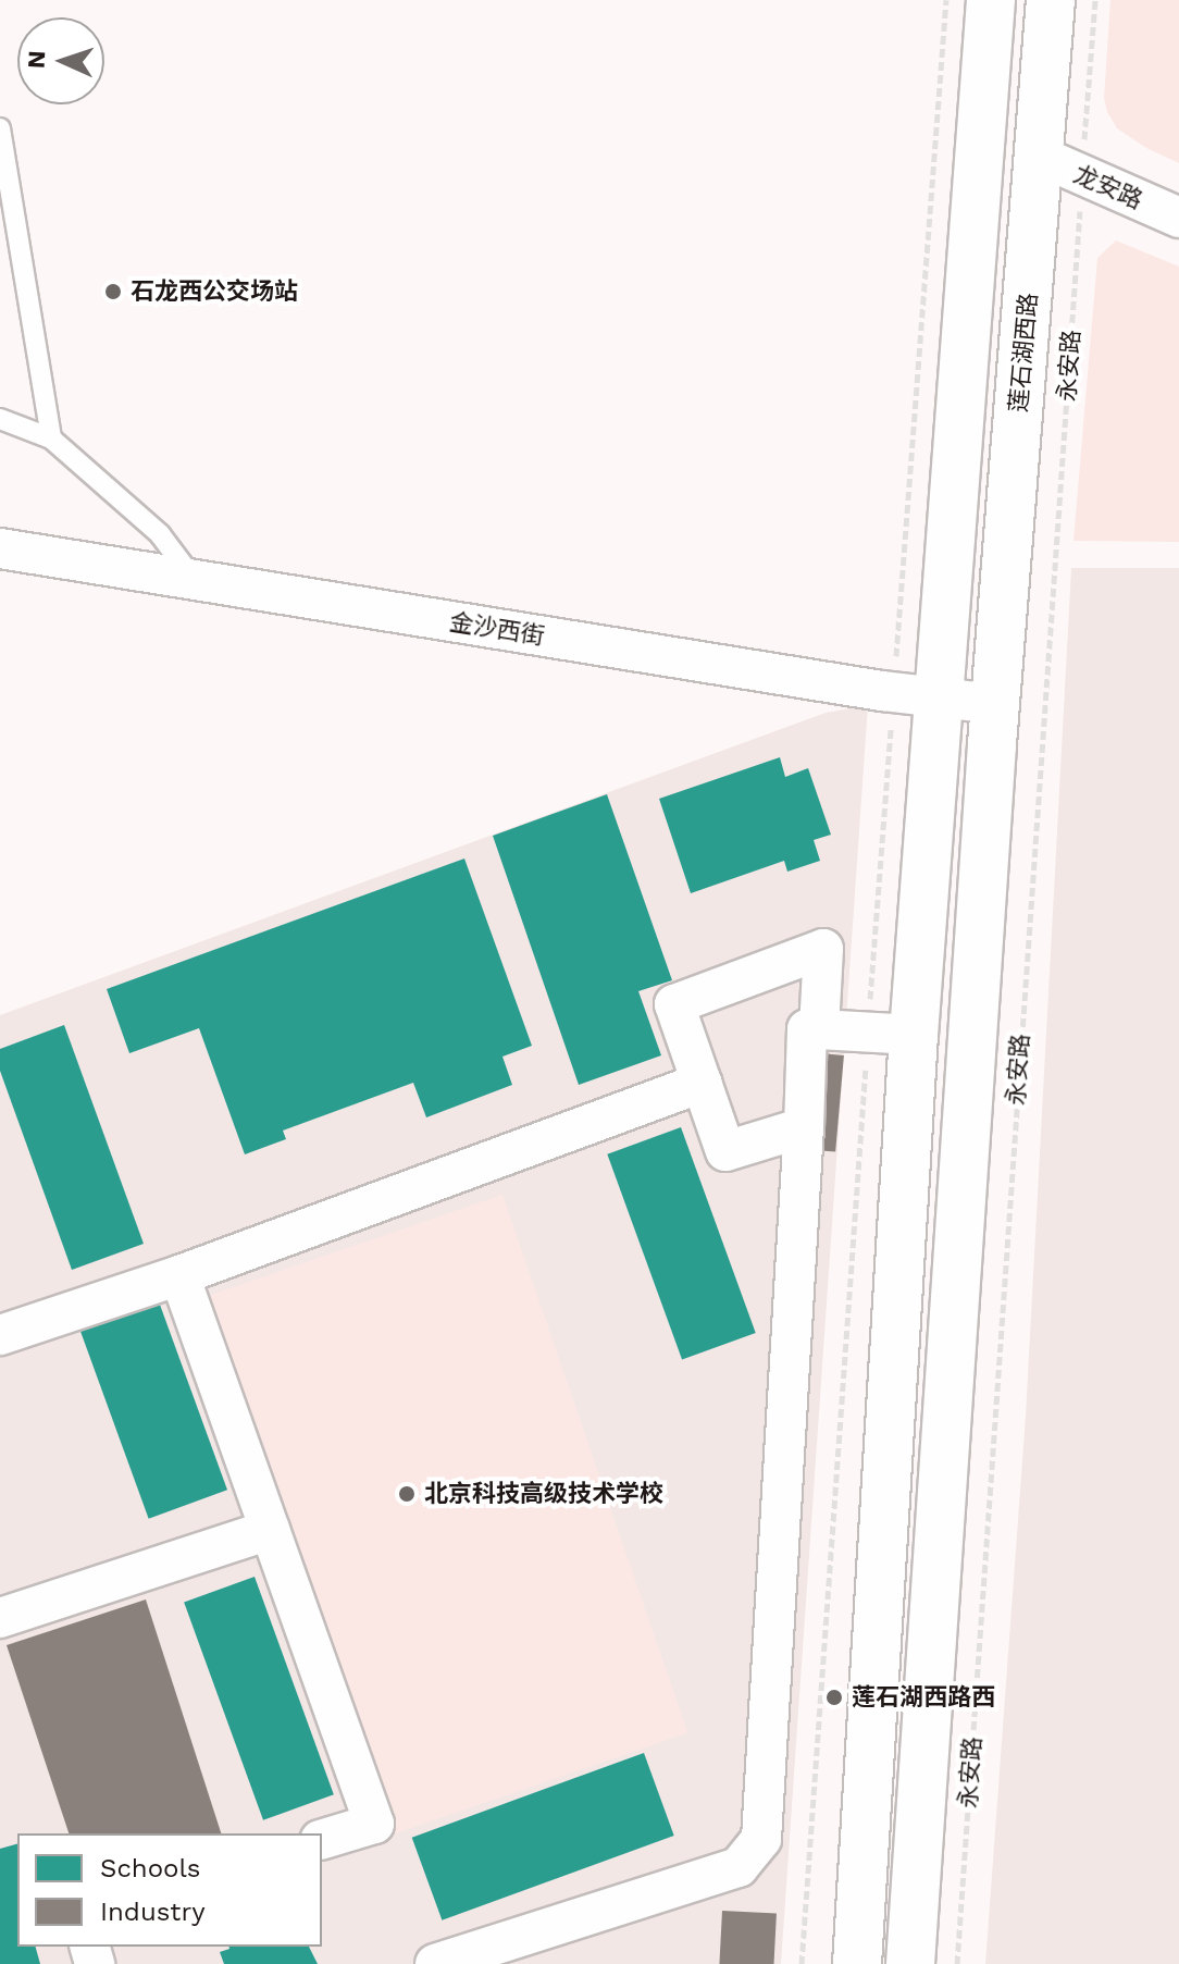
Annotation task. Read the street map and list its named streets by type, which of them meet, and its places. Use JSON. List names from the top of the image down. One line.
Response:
{"streets":{"main road":["莲石湖西路","永安路"],"street":["龙安路","金沙西街"]},"crossings":[["龙安路","莲石湖西路"],["龙安路","永安路"],["莲石湖西路","永安路"],["莲石湖西路","金沙西街"],["永安路","金沙西街"]],"places":["石龙西公交场站","北京科技高级技术学校","莲石湖西路西"],"legend":["Schools","Industry"],"north":"left"}
